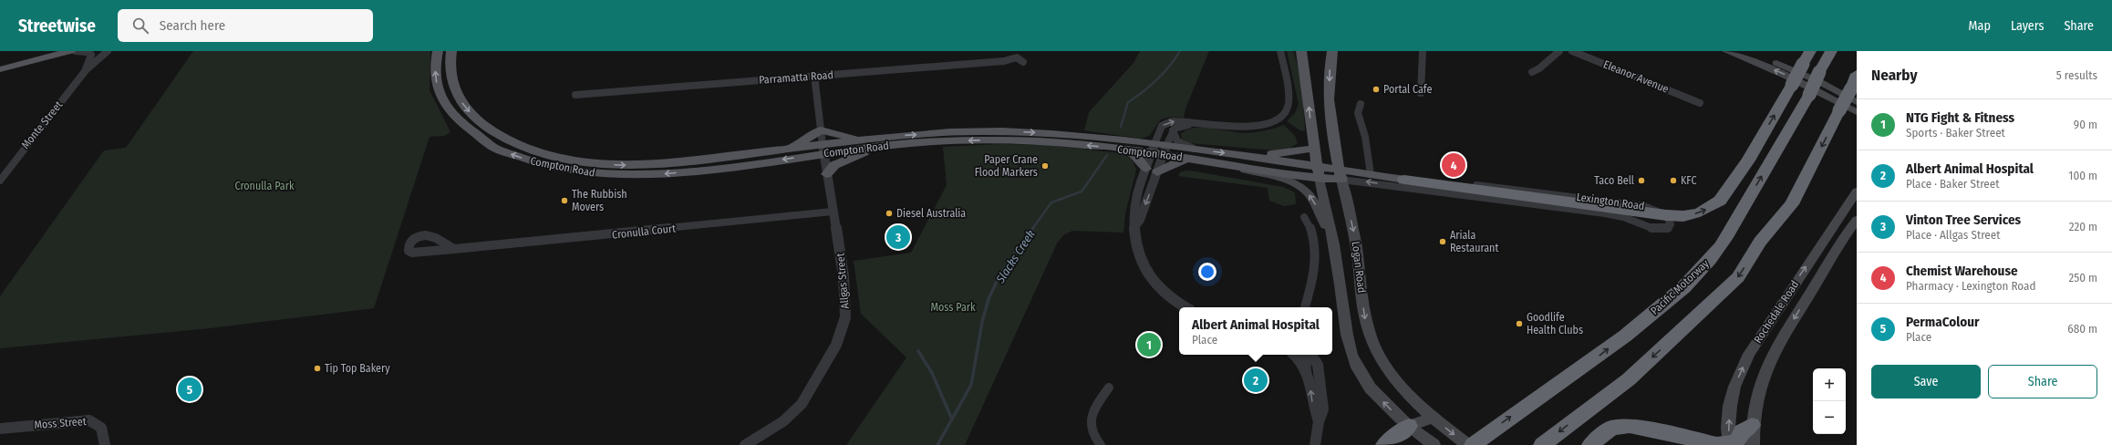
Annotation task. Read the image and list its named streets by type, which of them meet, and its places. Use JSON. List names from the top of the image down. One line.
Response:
{"streets":{"highway":["Pacific Motorway"],"main road":["Compton Road","Logan Road","Rochedale Road"],"street":["Eleanor Avenue","Parramatta Road","Monte Street","Lexington Road","Cronulla Court","Allgas Street","Moss Street"]},"crossings":[["Compton Road","Lexington Road"],["Compton Road","Logan Road"],["Compton Road","Allgas Street"],["Lexington Road","Logan Road"],["Cronulla Court","Allgas Street"],["Logan Road","Pacific Motorway"]],"one_way":["Lexington Road"],"water":["Slacks Creek"],"parks":["Cronulla Park","Moss Park"],"places":["Portal Cafe","Paper Crane Flood Markers","Taco Bell","KFC","The Rubbish Movers","Diesel Australia","Ariala Restaurant","Goodlife Health Clubs","Tip Top Bakery"],"page":{"header":"Streetwise","search":"Search here","nav":["Map","Layers","Share"],"heading":["Nearby","5 results"],"list":[{"mark":"1","name":"NTG Fight & Fitness","note":"Sports · Baker Street","value":"90 m"},{"mark":"2","name":"Albert Animal Hospital","note":"Place · Baker Street","value":"100 m"},{"mark":"3","name":"Vinton Tree Services","note":"Place · Allgas Street","value":"220 m"},{"mark":"4","name":"Chemist Warehouse","note":"Pharmacy · Lexington Road","value":"250 m"},{"mark":"5","name":"PermaColour","note":"Place","value":"680 m"}],"pins":["4","3","1","2","5"],"popup":["Albert Animal Hospital","Place"],"buttons":["Save","Share"],"map_buttons":["+","−"]}}
